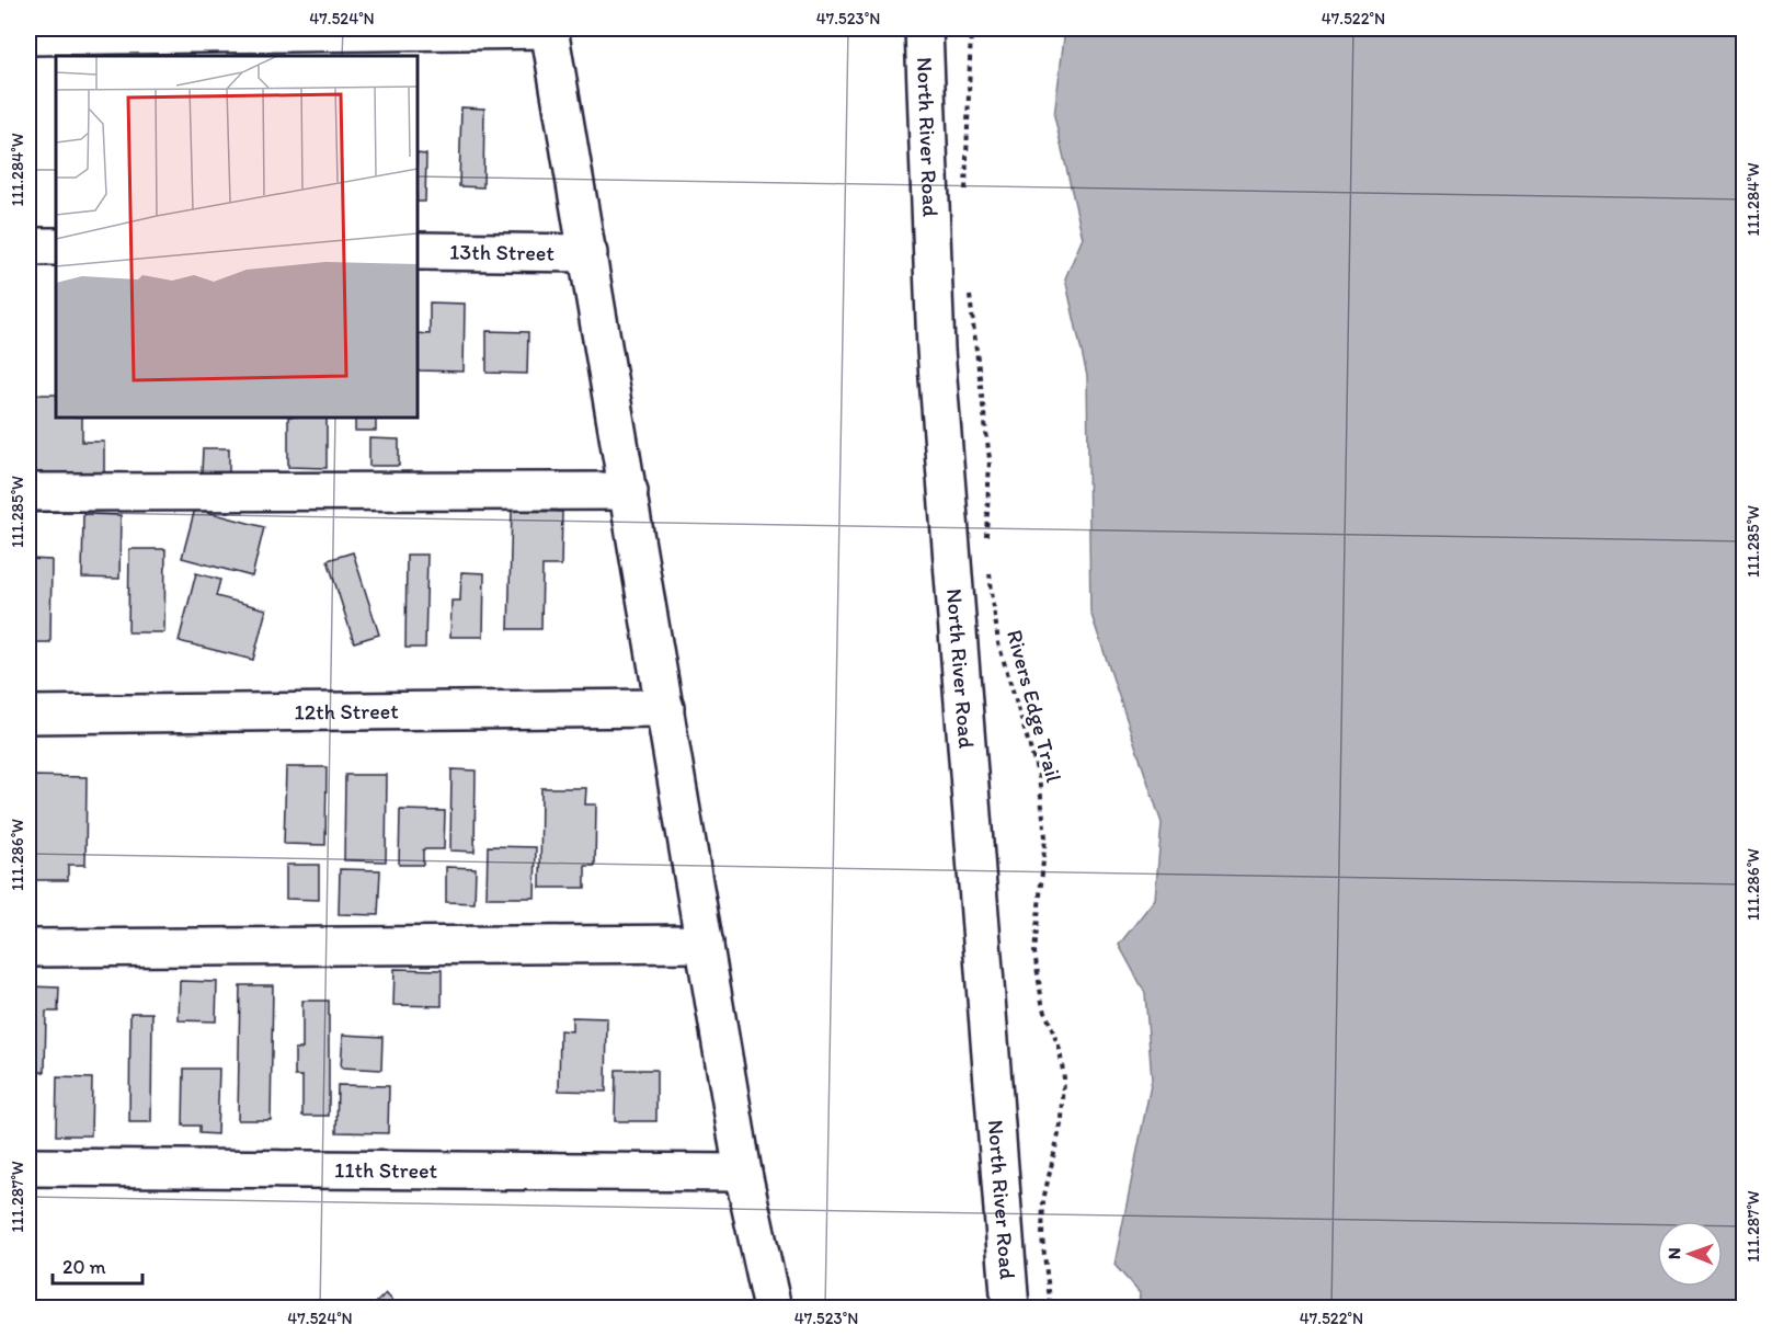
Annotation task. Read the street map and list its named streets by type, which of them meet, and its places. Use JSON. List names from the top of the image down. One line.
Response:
{"streets":{"street":["North River Road","13th Street","12th Street","11th Street"],"path":["Rivers Edge Trail"]},"scale_bar":"20 m","north":"left","coordinates":["47.524°N","47.523°N","47.522°N","111.284°W","111.285°W","111.286°W","111.287°W"]}
